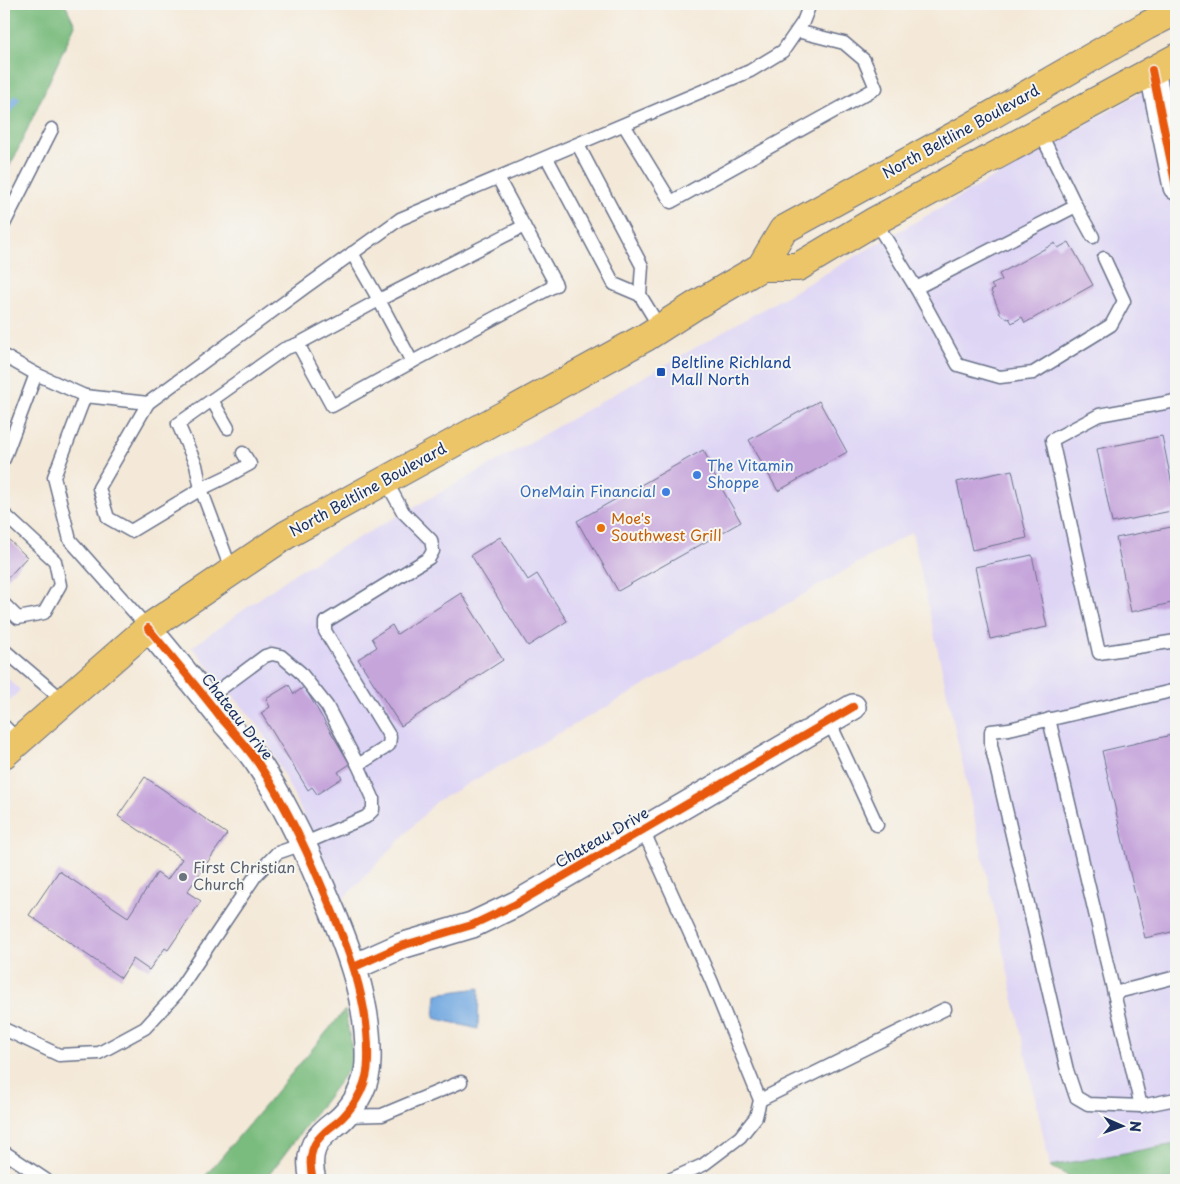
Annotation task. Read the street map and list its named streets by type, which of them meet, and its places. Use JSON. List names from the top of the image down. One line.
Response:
{"streets":{"main road":["North Beltline Boulevard"],"street":["Chateau Drive"]},"crossings":[["North Beltline Boulevard","Chateau Drive"]],"places":{"transit":["Beltline Richland Mall North"],"other":["The Vitamin Shoppe","OneMain Financial","Moe's Southwest Grill","First Christian Church"]},"north":"right"}
